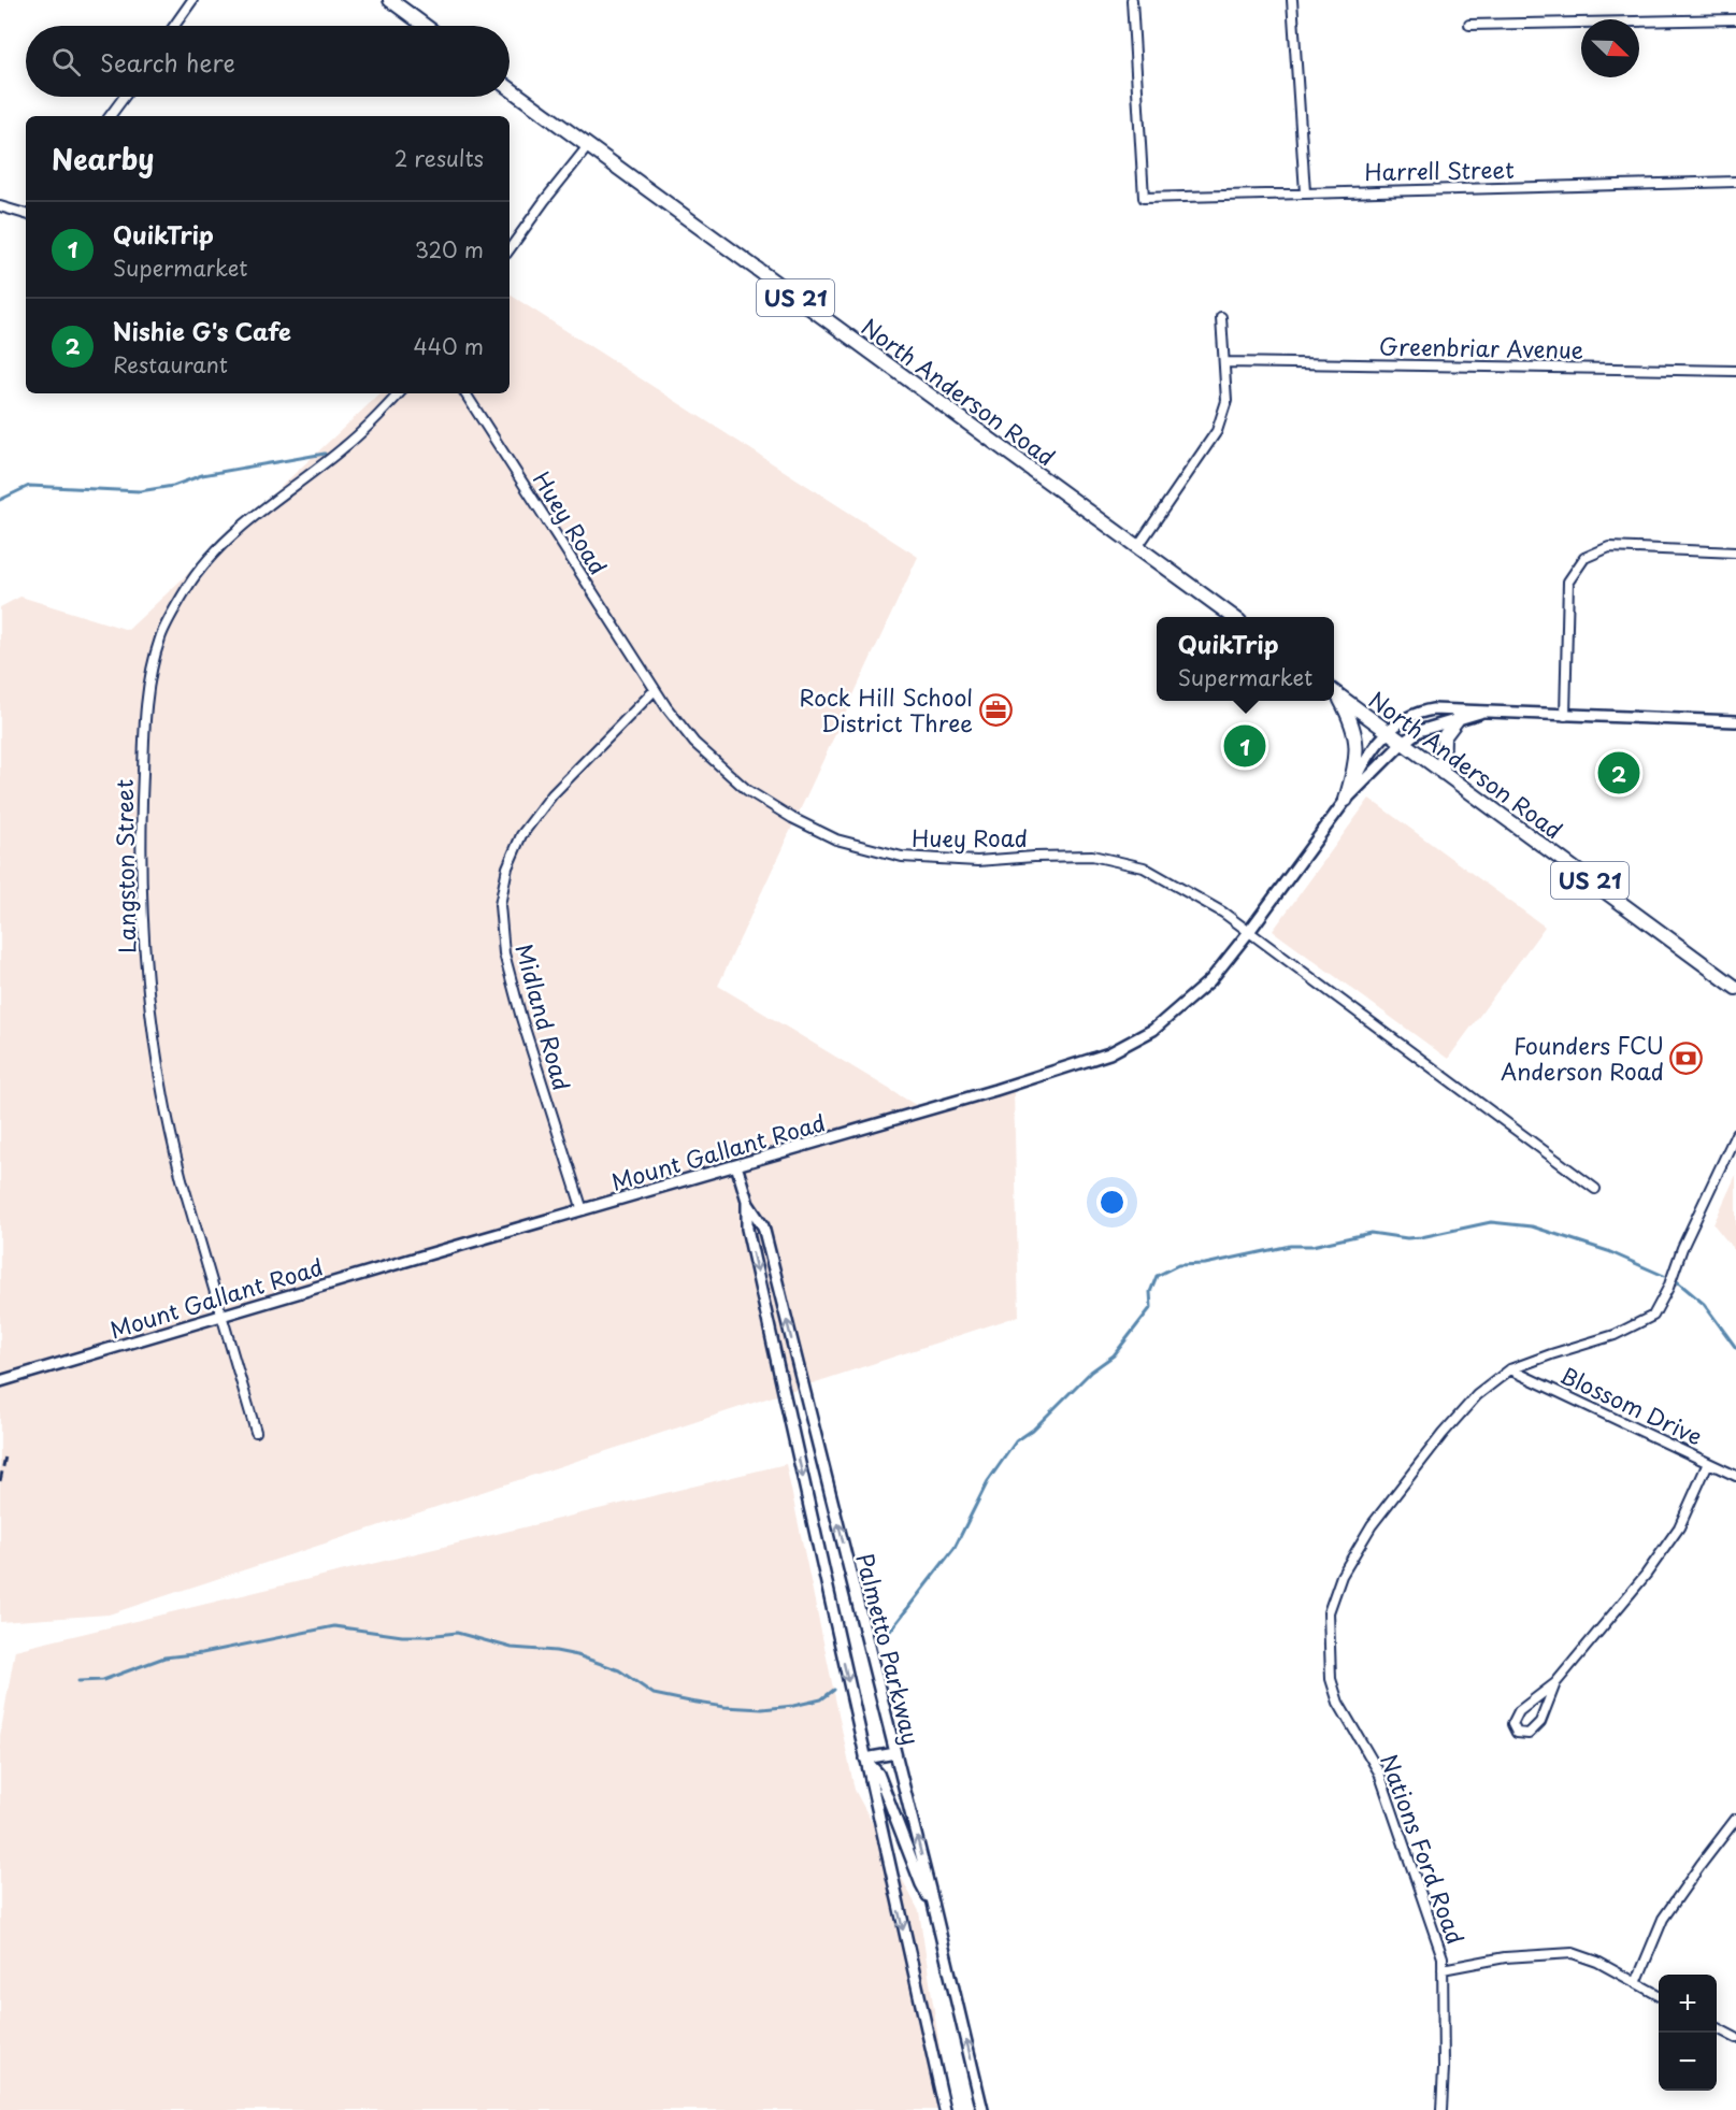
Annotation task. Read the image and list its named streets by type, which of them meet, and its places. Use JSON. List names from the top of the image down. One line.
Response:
{"streets":{"main road":["US 21","North Anderson Road"],"street":["Harrell Street","Greenbriar Avenue","Huey Road","Langston Street","Midland Road","Mount Gallant Road","Blossom Drive","Palmetto Parkway","Nations Ford Road"]},"crossings":[["North Anderson Road","Mount Gallant Road"],["Huey Road","Midland Road"],["Huey Road","Mount Gallant Road"],["Langston Street","Mount Gallant Road"],["Midland Road","Mount Gallant Road"],["Mount Gallant Road","Palmetto Parkway"],["Blossom Drive","Nations Ford Road"]],"places":{"office":["Rock Hill School District Three"],"bank":["Founders FCU Anderson Road"]},"north":"bottom right","page":{"search":"Search here","heading":["Nearby","2 results"],"list":[{"mark":"1","name":"QuikTrip","note":"Supermarket","value":"320 m"},{"mark":"2","name":"Nishie G's Cafe","note":"Restaurant","value":"440 m"}],"popup":["QuikTrip","Supermarket"],"pins":["1","2"],"map_buttons":["+","−"]}}
